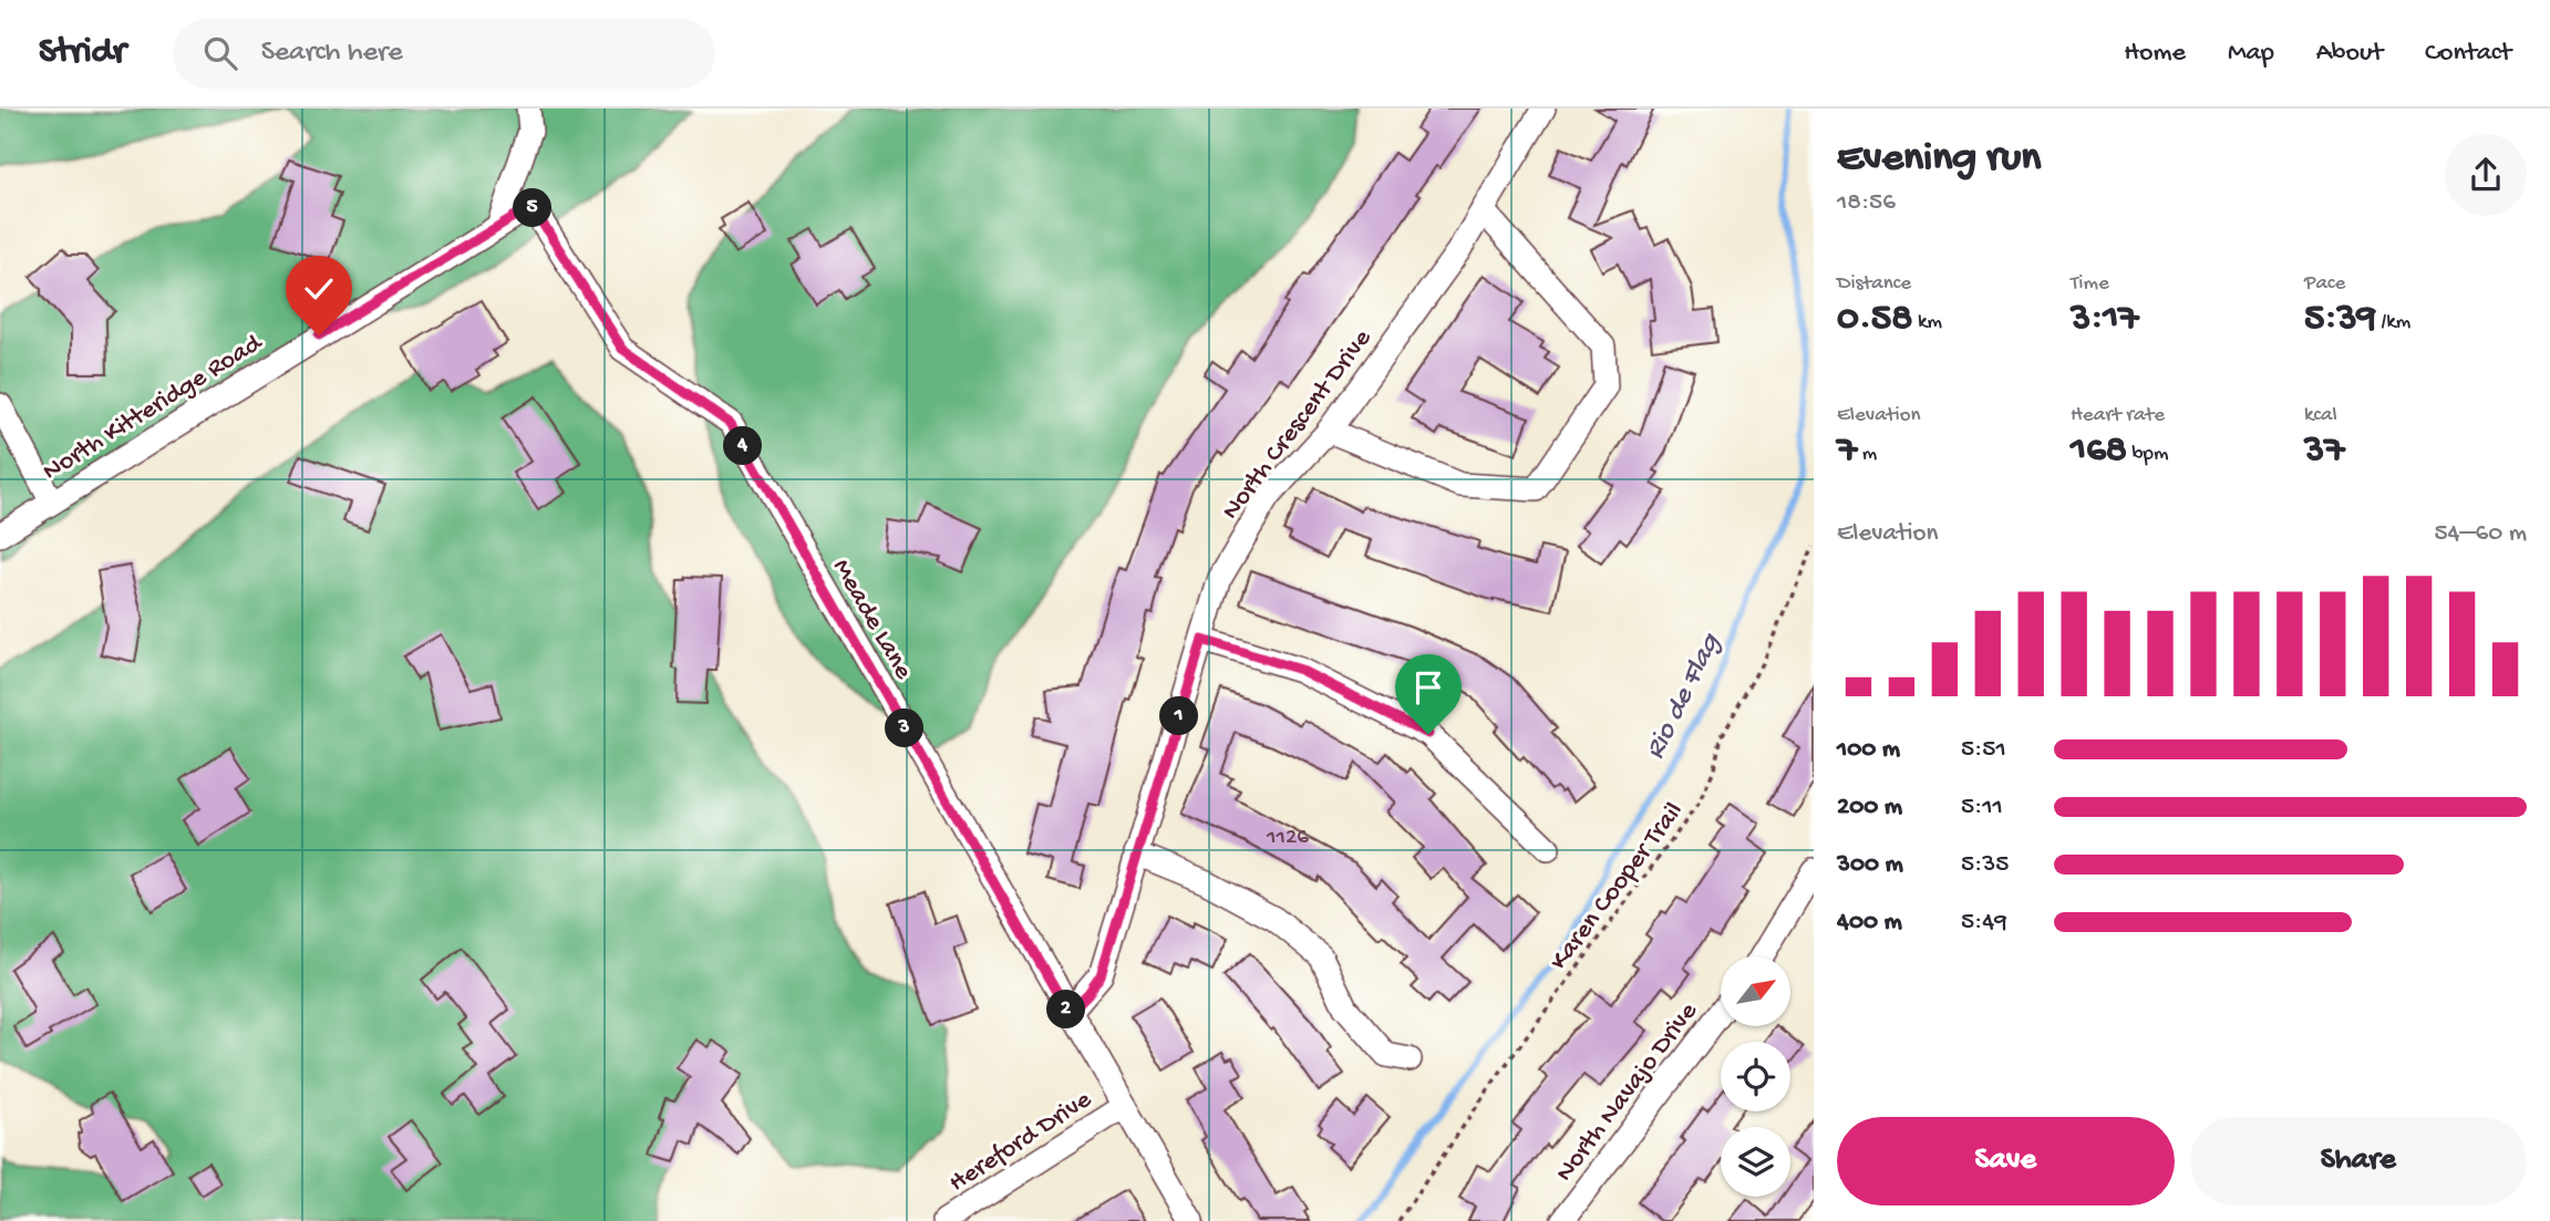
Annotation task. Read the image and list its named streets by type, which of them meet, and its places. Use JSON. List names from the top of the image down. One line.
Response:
{"streets":{"street":["North Kitteridge Road","North Crescent Drive","Meade Lane","North Navajo Drive","Hereford Drive"],"path":["Karen Cooper Trail"]},"crossings":[["North Kitteridge Road","Meade Lane"],["North Crescent Drive","Meade Lane"],["Meade Lane","Hereford Drive"]],"water":["Rio de Flag"],"house_numbers":["1126"],"north":"top right","page":{"header":"Stridr","search":"Search here","nav":["Home","Map","About","Contact"],"heading":["Evening run","18:56"],"pins":["5","4","1","3","2"],"stats":[["Distance","0.58 km"],["Time","3:17"],["Pace","5:39 /km"],["Elevation","7 m"],["Heart rate","168 bpm"],["kcal","37"]],"chart":["Elevation","54–60 m"],"list":[{"name":"100 m","note":"5:51"},{"name":"200 m","note":"5:11"},{"name":"300 m","note":"5:35"},{"name":"400 m","note":"5:49"}],"buttons":["Save","Share"]}}
